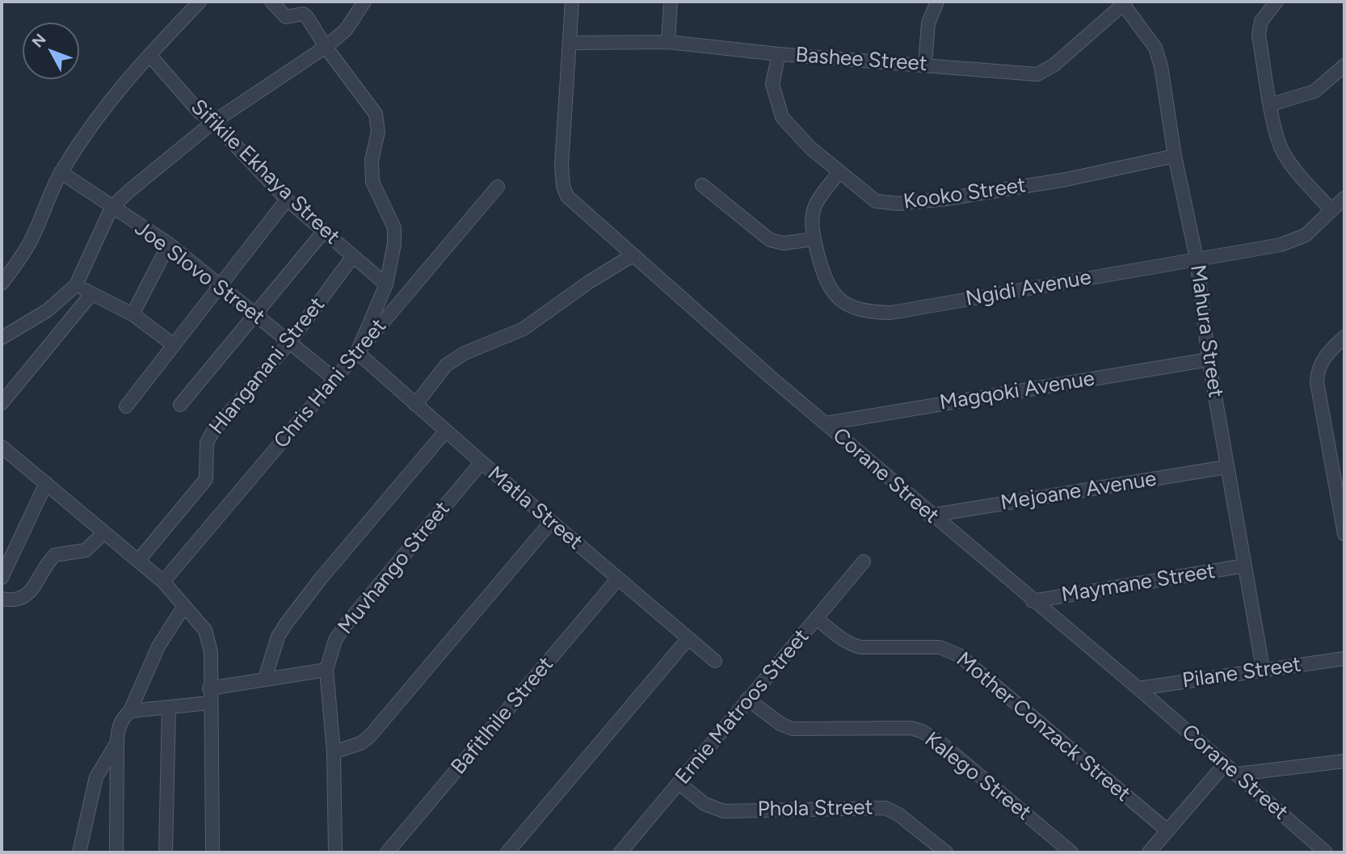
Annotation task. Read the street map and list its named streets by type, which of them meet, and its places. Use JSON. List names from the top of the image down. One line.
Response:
{"streets":{"street":["Bashee Street","Sifikile Ekhaya Street","Kooko Street","Joe Slovo Street","Ngidi Avenue","Mahura Street","Hlanganani Street","Chris Hani Street","Magqoki Avenue","Corane Street","Mejoane Avenue","Matla Street","Muvhango Street","Maymane Street","Pilane Street","Ernie Matroos Street","Bafitlhile Street","Mother Conzack Street","Kalego Street","Phola Street"]},"crossings":[["Bashee Street","Kooko Street"],["Bashee Street","Mahura Street"],["Bashee Street","Corane Street"],["Sifikile Ekhaya Street","Hlanganani Street"],["Kooko Street","Ngidi Avenue"],["Kooko Street","Mahura Street"],["Joe Slovo Street","Hlanganani Street"],["Joe Slovo Street","Chris Hani Street"],["Ngidi Avenue","Mahura Street"],["Mahura Street","Magqoki Avenue"],["Mahura Street","Mejoane Avenue"],["Mahura Street","Maymane Street"],["Mahura Street","Pilane Street"],["Chris Hani Street","Matla Street"],["Magqoki Avenue","Corane Street"],["Corane Street","Mejoane Avenue"],["Corane Street","Maymane Street"],["Corane Street","Pilane Street"],["Matla Street","Muvhango Street"],["Matla Street","Bafitlhile Street"],["Ernie Matroos Street","Mother Conzack Street"],["Ernie Matroos Street","Kalego Street"],["Ernie Matroos Street","Phola Street"]],"north":"top left"}
